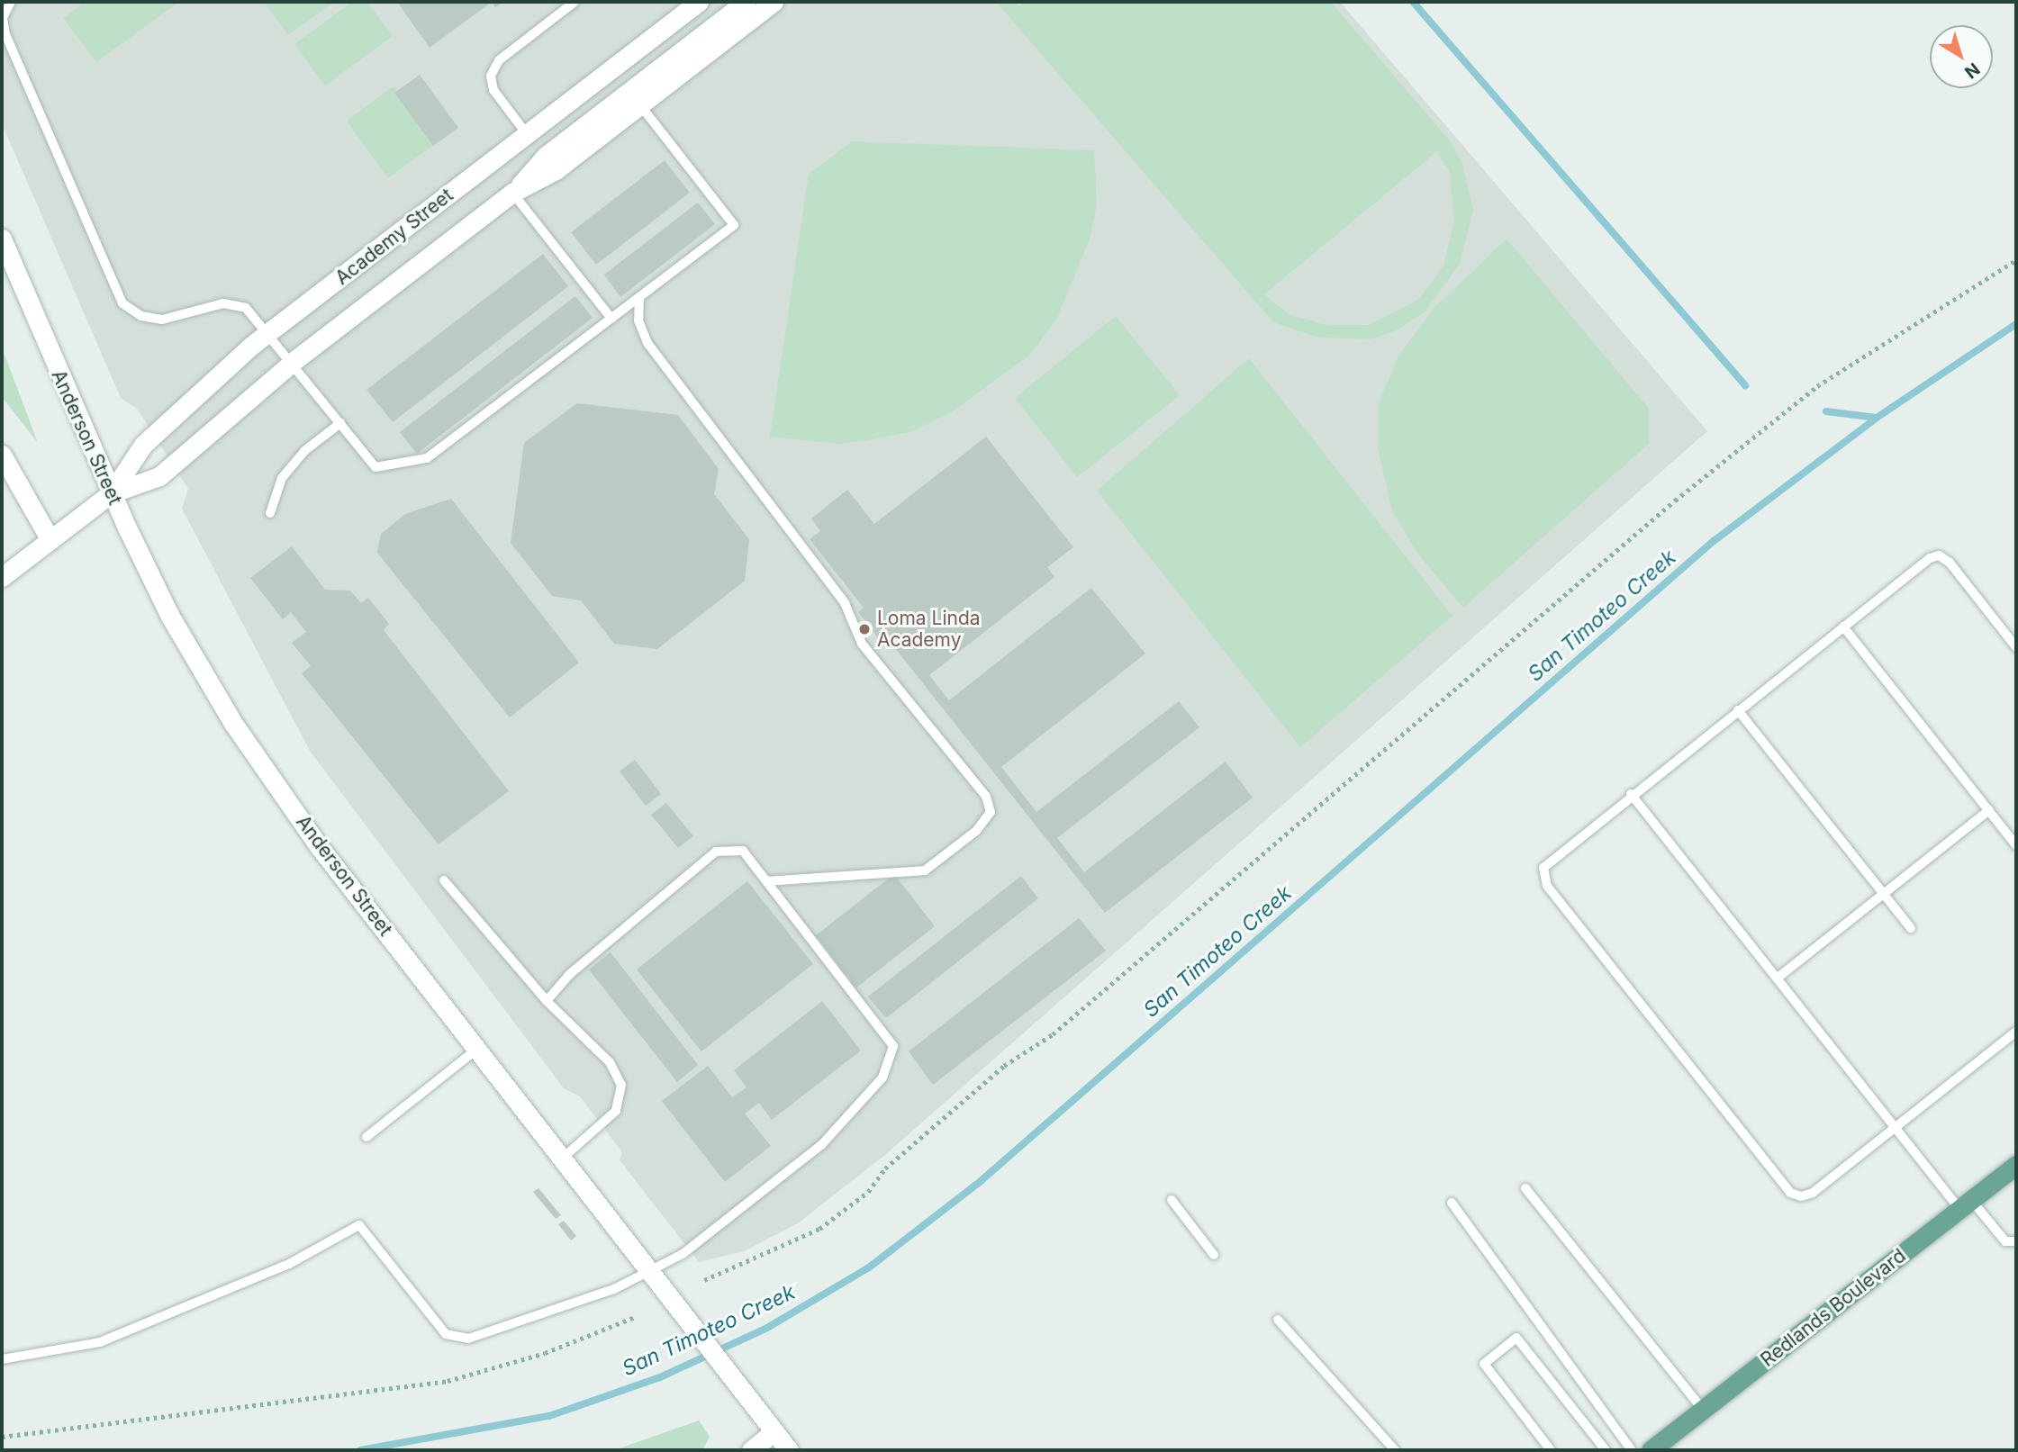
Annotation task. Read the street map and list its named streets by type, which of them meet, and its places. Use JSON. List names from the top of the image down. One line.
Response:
{"streets":{"main road":["Redlands Boulevard"],"street":["Academy Street","Anderson Street"]},"crossings":[["Academy Street","Anderson Street"]],"water":["San Timoteo Creek"],"places":["Loma Linda Academy"],"north":"bottom right"}
